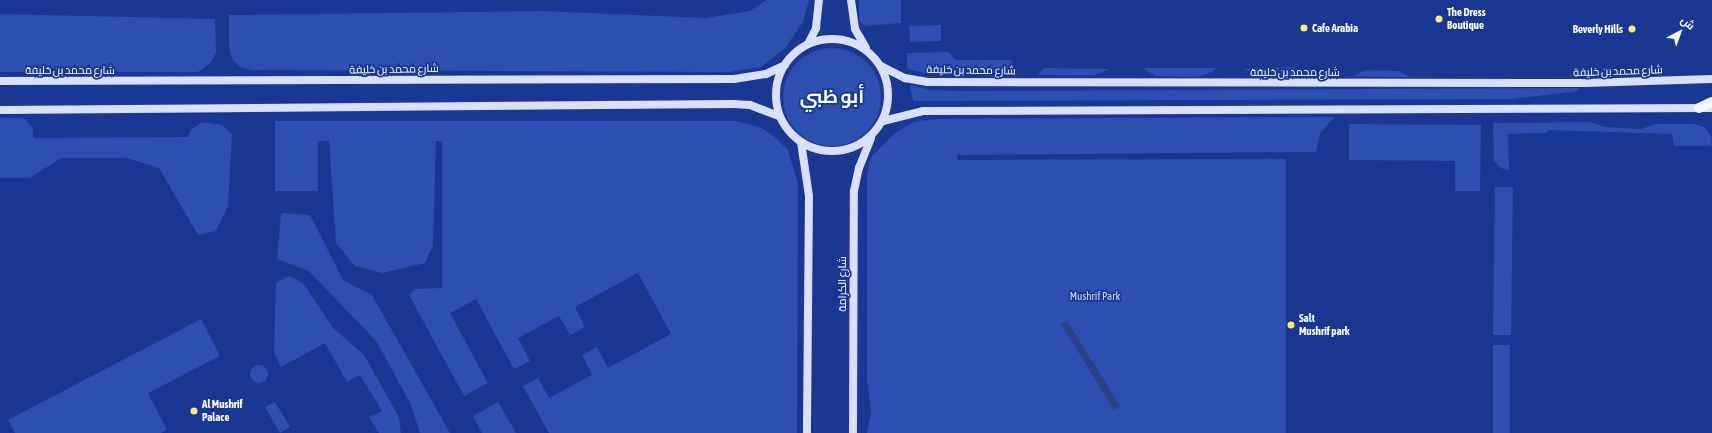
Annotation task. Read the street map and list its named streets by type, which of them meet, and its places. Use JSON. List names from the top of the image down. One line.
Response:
{"streets":{"main road":["شارع محمد بن خليفة","شارع الكرامة"]},"crossings":[["شارع محمد بن خليفة","شارع الكرامة"]],"districts":["أبو ظبي"],"parks":["Mushrif Park"],"places":["The Dress Boutique","Cafe Arabia","Beverly Hills","Salt Mushrif park","Al Mushrif Palace"],"north":"top right"}
